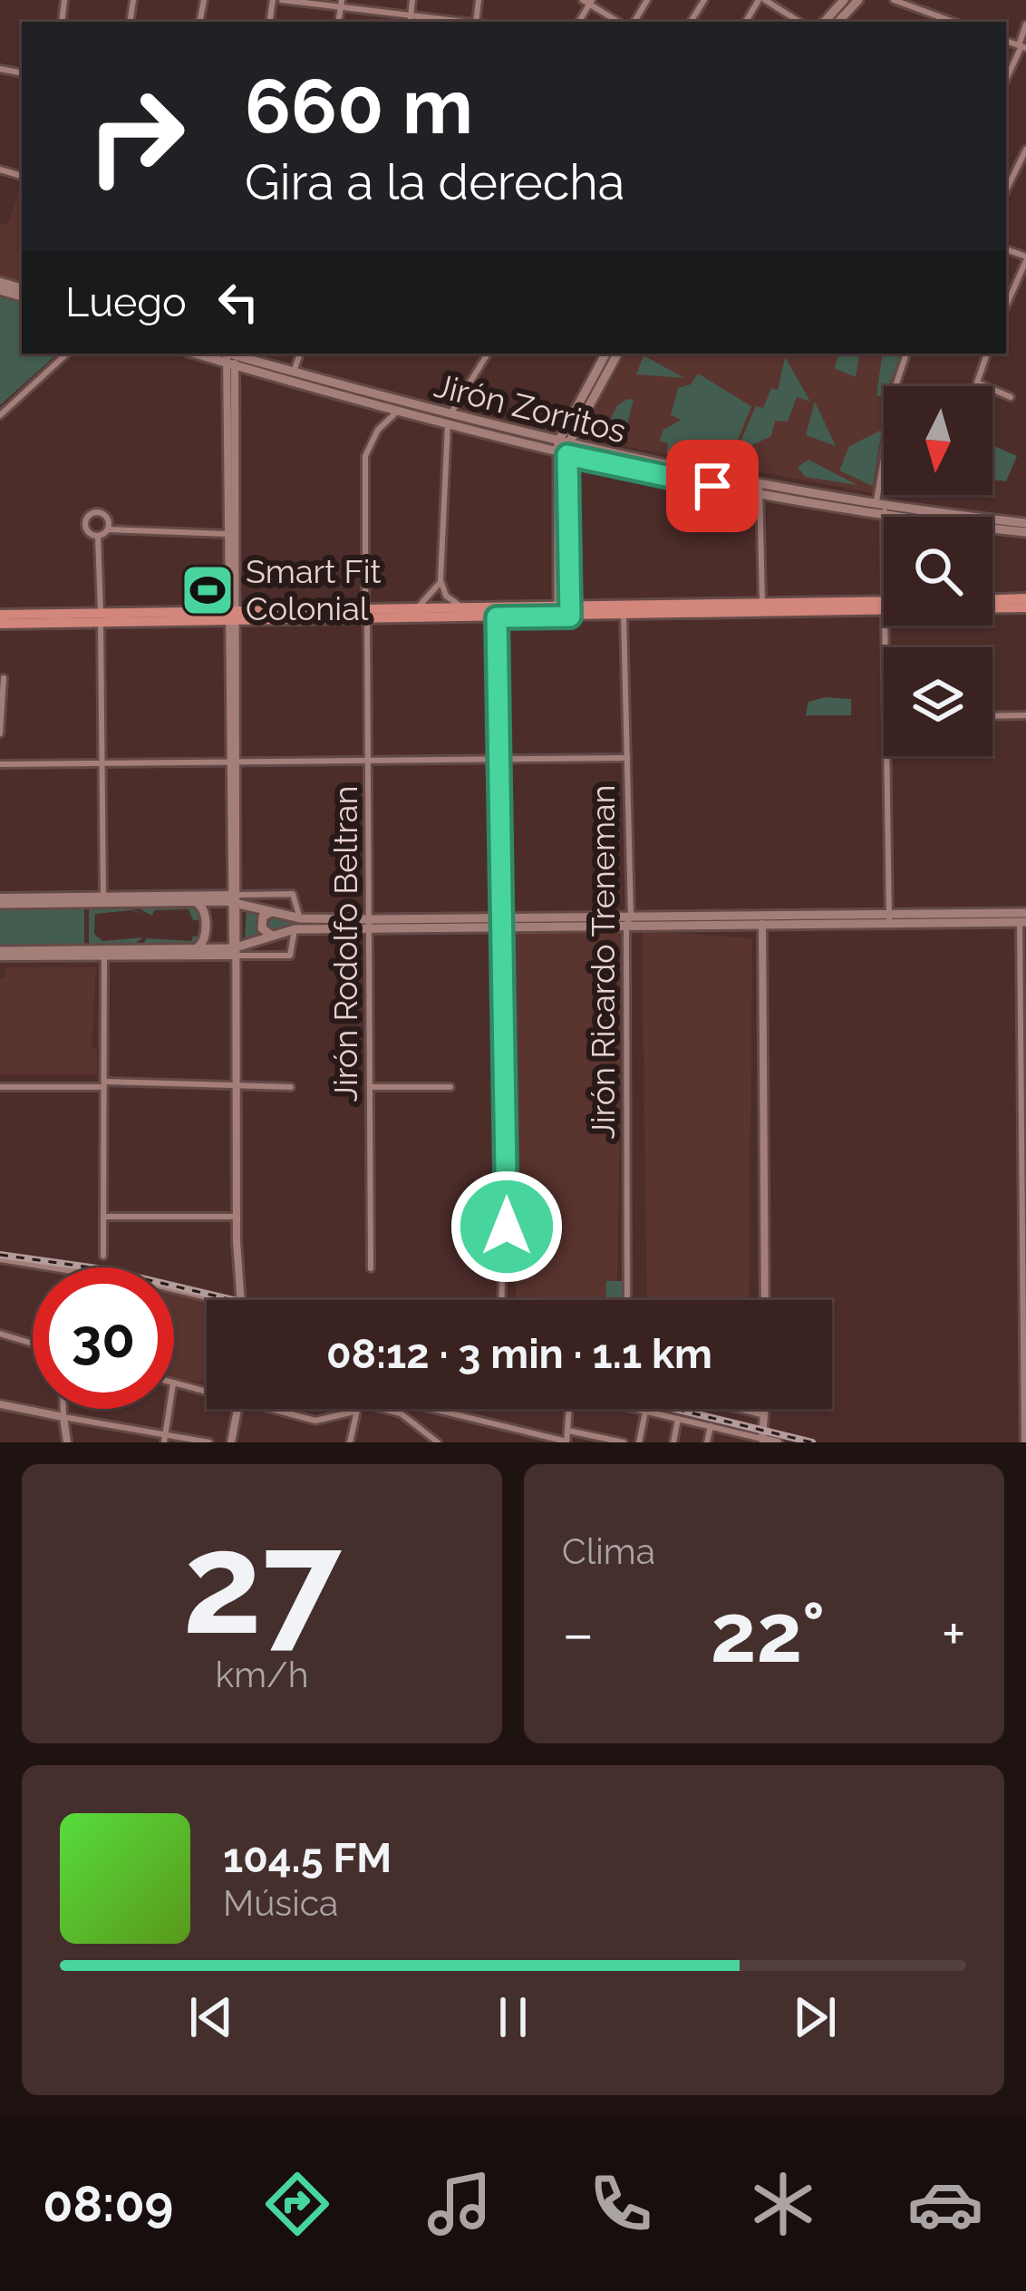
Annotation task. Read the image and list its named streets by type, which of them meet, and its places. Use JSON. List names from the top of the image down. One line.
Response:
{"streets":{"main road":["Jirón Zorritos"],"street":["Jirón Rodolfo Beltran","Jirón Ricardo Treneman"]},"crossings":[["Jirón Zorritos","Jirón Rodolfo Beltran"]],"places":{"sports":["Smart Fit Colonial"]},"north":"bottom","page":{"turn":["660 m","Gira a la derecha"],"then":"Luego","limit":"30","trip":"08:12 · 3 min · 1.1 km","tile":[["27","km/h"],"Clima"],"heat":["−","22°","+"],"song":["104.5 FM","Música"],"tabs":"08:09"}}
